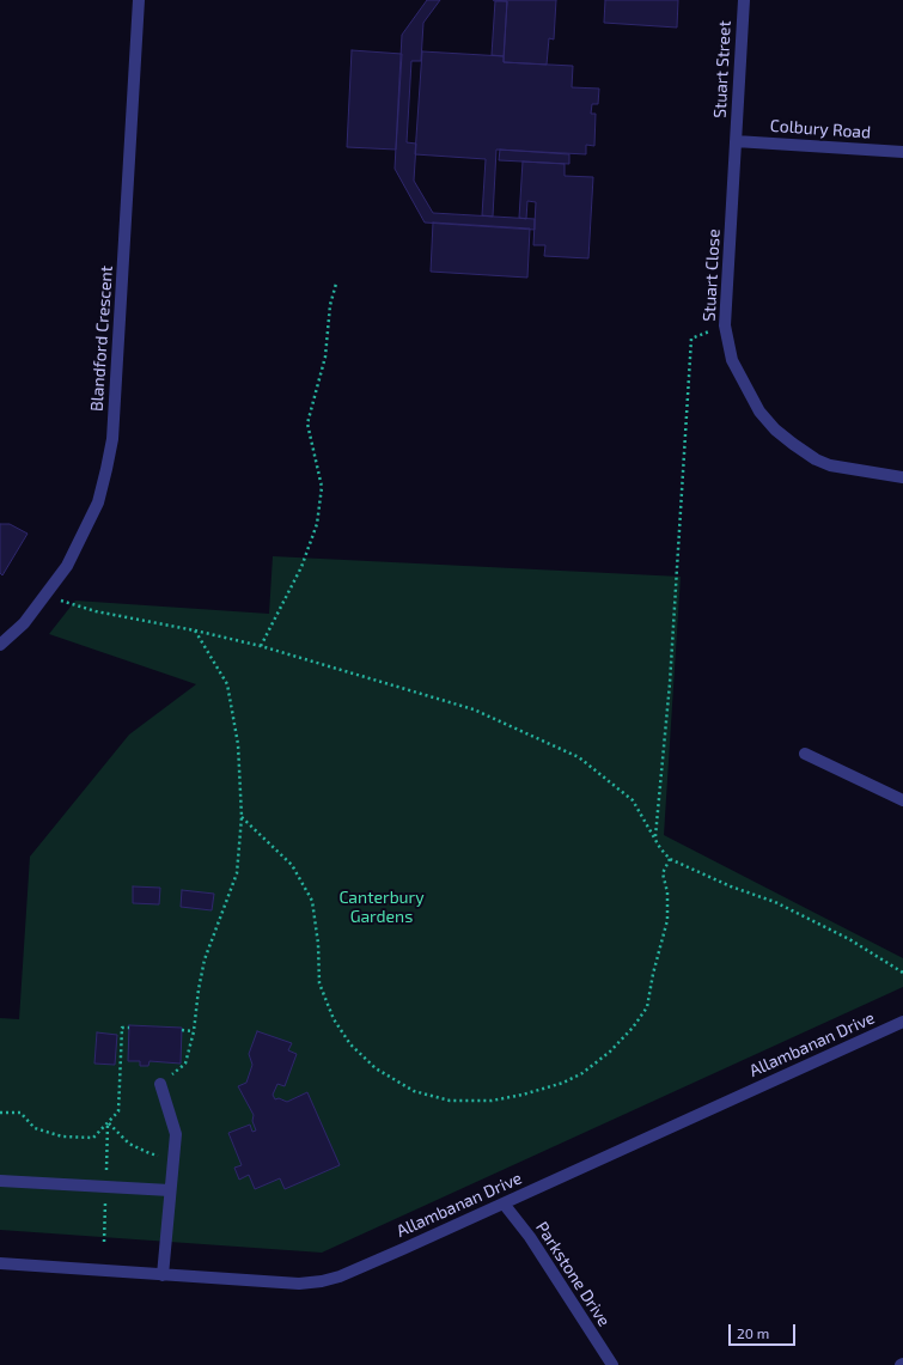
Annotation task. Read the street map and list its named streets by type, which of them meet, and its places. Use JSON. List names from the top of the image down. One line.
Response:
{"streets":{"street":["Stuart Street","Colbury Road","Stuart Close","Blandford Crescent","Allambanan Drive","Parkstone Drive"]},"crossings":[["Stuart Street","Colbury Road"],["Stuart Street","Stuart Close"],["Colbury Road","Stuart Close"],["Allambanan Drive","Parkstone Drive"]],"parks":["Canterbury Gardens"],"scale_bar":"20 m"}
